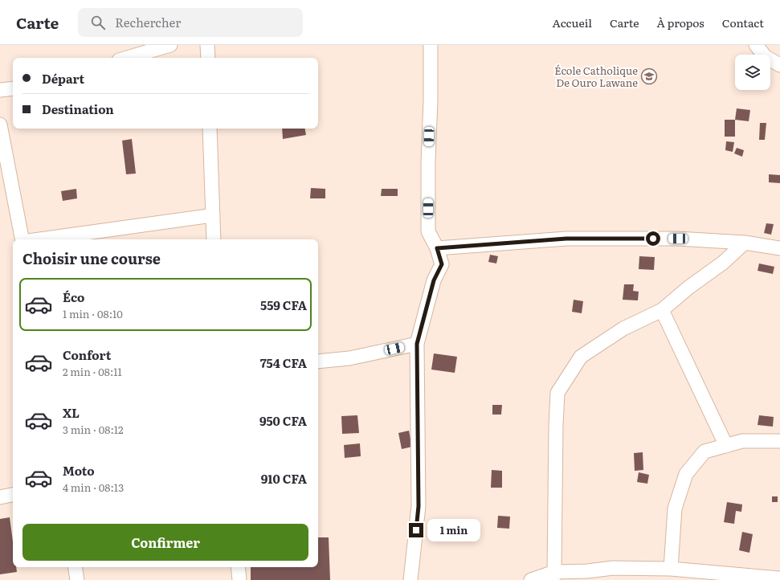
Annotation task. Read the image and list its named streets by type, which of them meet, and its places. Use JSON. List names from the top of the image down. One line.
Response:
{"places":{"school or university":["École Catholique De Ouro Lawane"]},"page":{"header":"Carte","search":"Rechercher","nav":["Accueil","Carte","À propos","Contact"],"banner":["Départ","Destination"],"heading":"Choisir une course","list":[{"name":"Éco","note":"1 min · 08:10","value":"559 CFA"},{"name":"Confort","note":"2 min · 08:11","value":"754 CFA"},{"name":"XL","note":"3 min · 08:12","value":"950 CFA"},{"name":"Moto","note":"4 min · 08:13","value":"910 CFA"}],"buttons":"Confirmer","bubble":"1 min"}}
